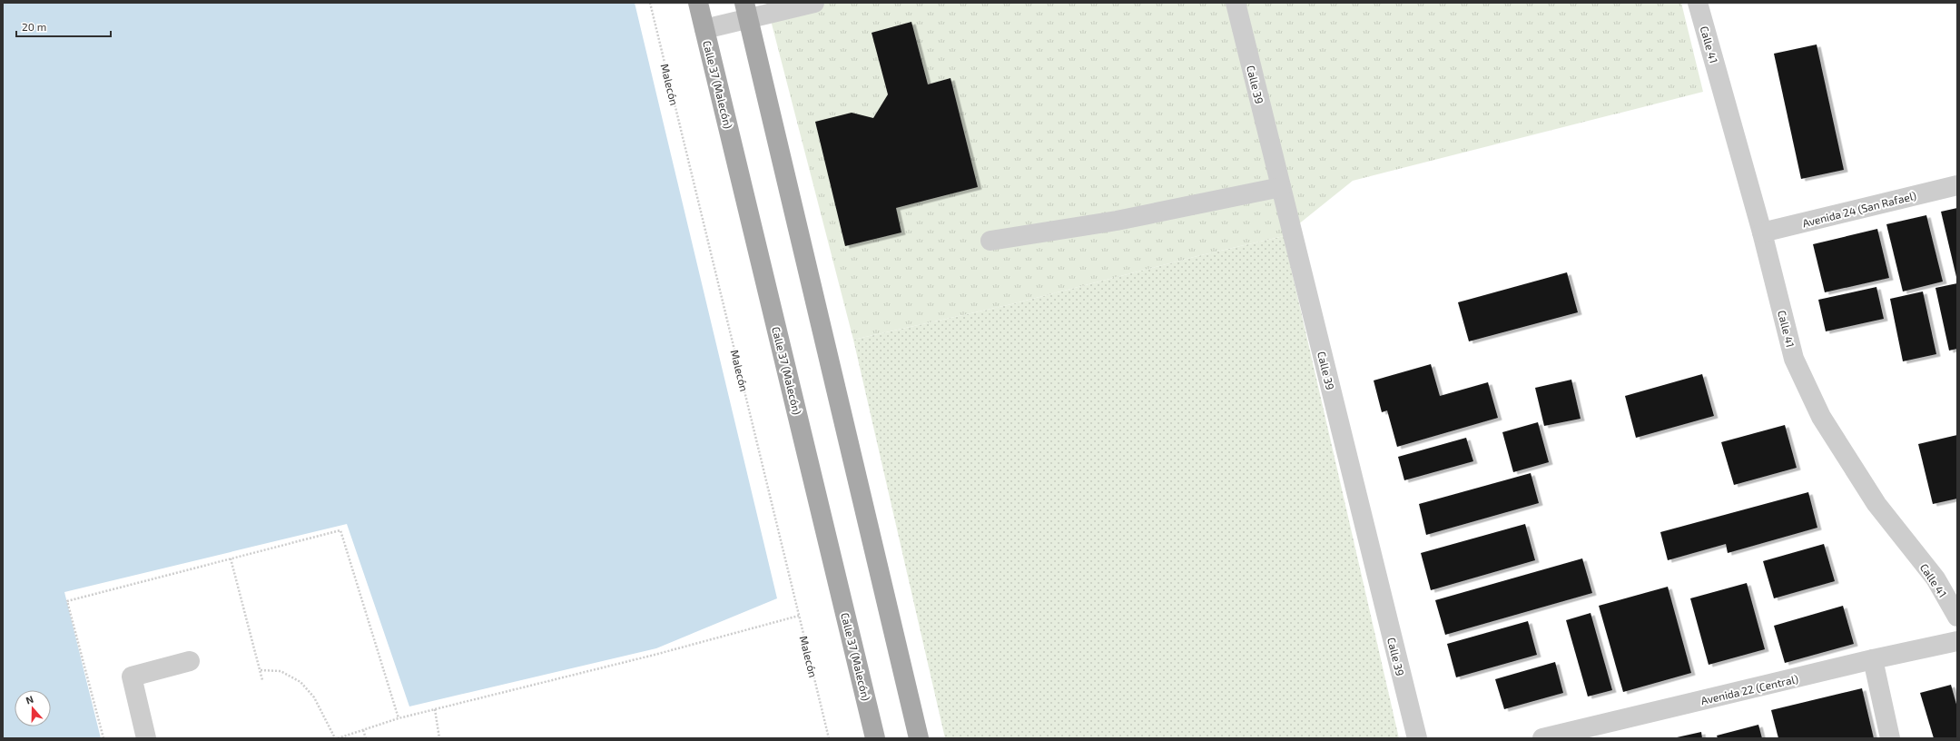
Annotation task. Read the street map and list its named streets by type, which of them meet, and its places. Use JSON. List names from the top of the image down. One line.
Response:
{"streets":{"main road":["Calle 37 (Malecón)"],"street":["Calle 41","Calle 39","Avenida 24 (San Rafael)","Avenida 22 (Central)"],"path":["Malecón"]},"crossings":[["Calle 41","Avenida 24 (San Rafael)"]],"scale_bar":"20 m","north":"top"}
